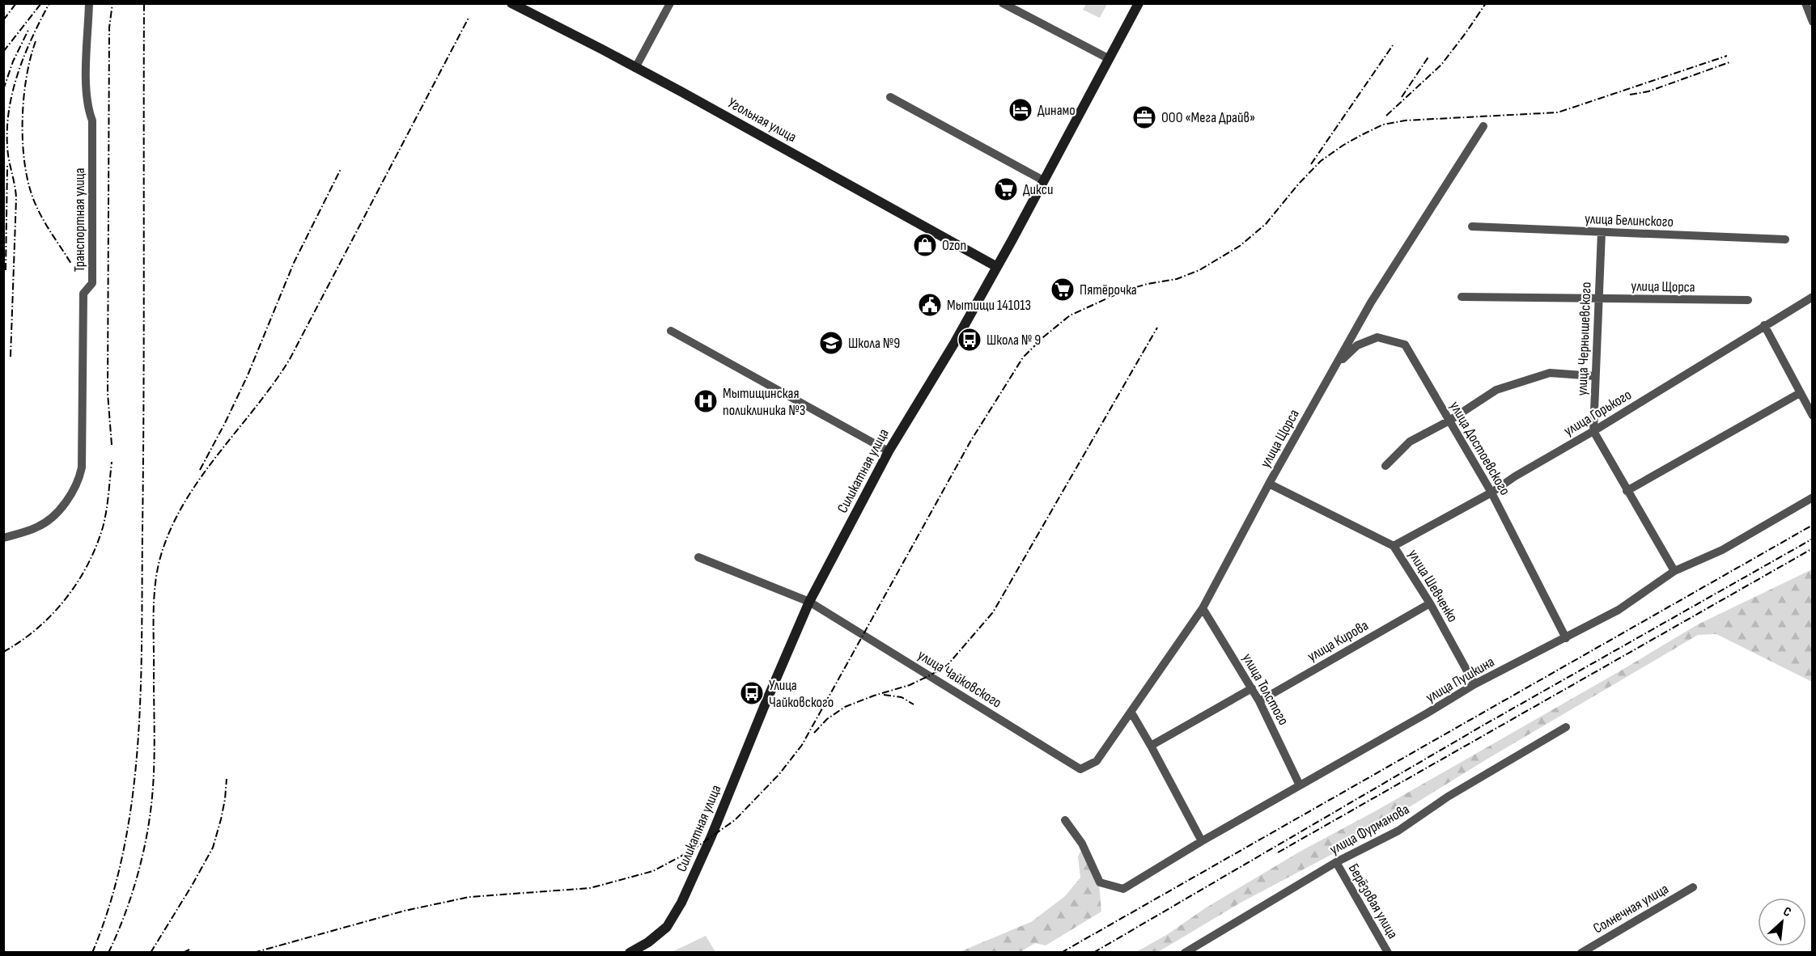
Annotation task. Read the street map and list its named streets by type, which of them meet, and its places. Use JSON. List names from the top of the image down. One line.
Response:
{"streets":{"street":["Угольная улица","Транспортная улица","улица Белинского","улица Щорса","улица Чернышевского","улица Горького","улица Достоевского","Силикатная улица","улица Шевченко","улица Кирова","улица Чайковского","улица Пушкина","улица Толстого","улица Фурманова","Берёзовая улица","Солнечная улица"]},"crossings":[["Угольная улица","Силикатная улица"],["улица Белинского","улица Чернышевского"],["улица Щорса","улица Чернышевского"],["улица Щорса","улица Достоевского"],["улица Щорса","улица Шевченко"],["улица Щорса","улица Чайковского"],["улица Щорса","улица Толстого"],["улица Чернышевского","улица Горького"],["улица Горького","улица Достоевского"],["улица Горького","улица Шевченко"],["улица Достоевского","улица Пушкина"],["Силикатная улица","улица Чайковского"],["улица Шевченко","улица Кирова"],["улица Шевченко","улица Пушкина"],["улица Кирова","улица Толстого"],["улица Пушкина","улица Толстого"],["улица Фурманова","Берёзовая улица"]],"places":{"hotel":["Динамо"],"office":["ООО «Мега Драйв»"],"supermarket":["Дикси","Пятёрочка"],"shop":["Ozon"],"public building":["Мытищи 141013"],"bus stop":["Школа № 9","Улица Чайковского"],"school or university":["Школа №9"],"hospital":["Мытищинская поликлиника №3"]},"north":"top right"}
